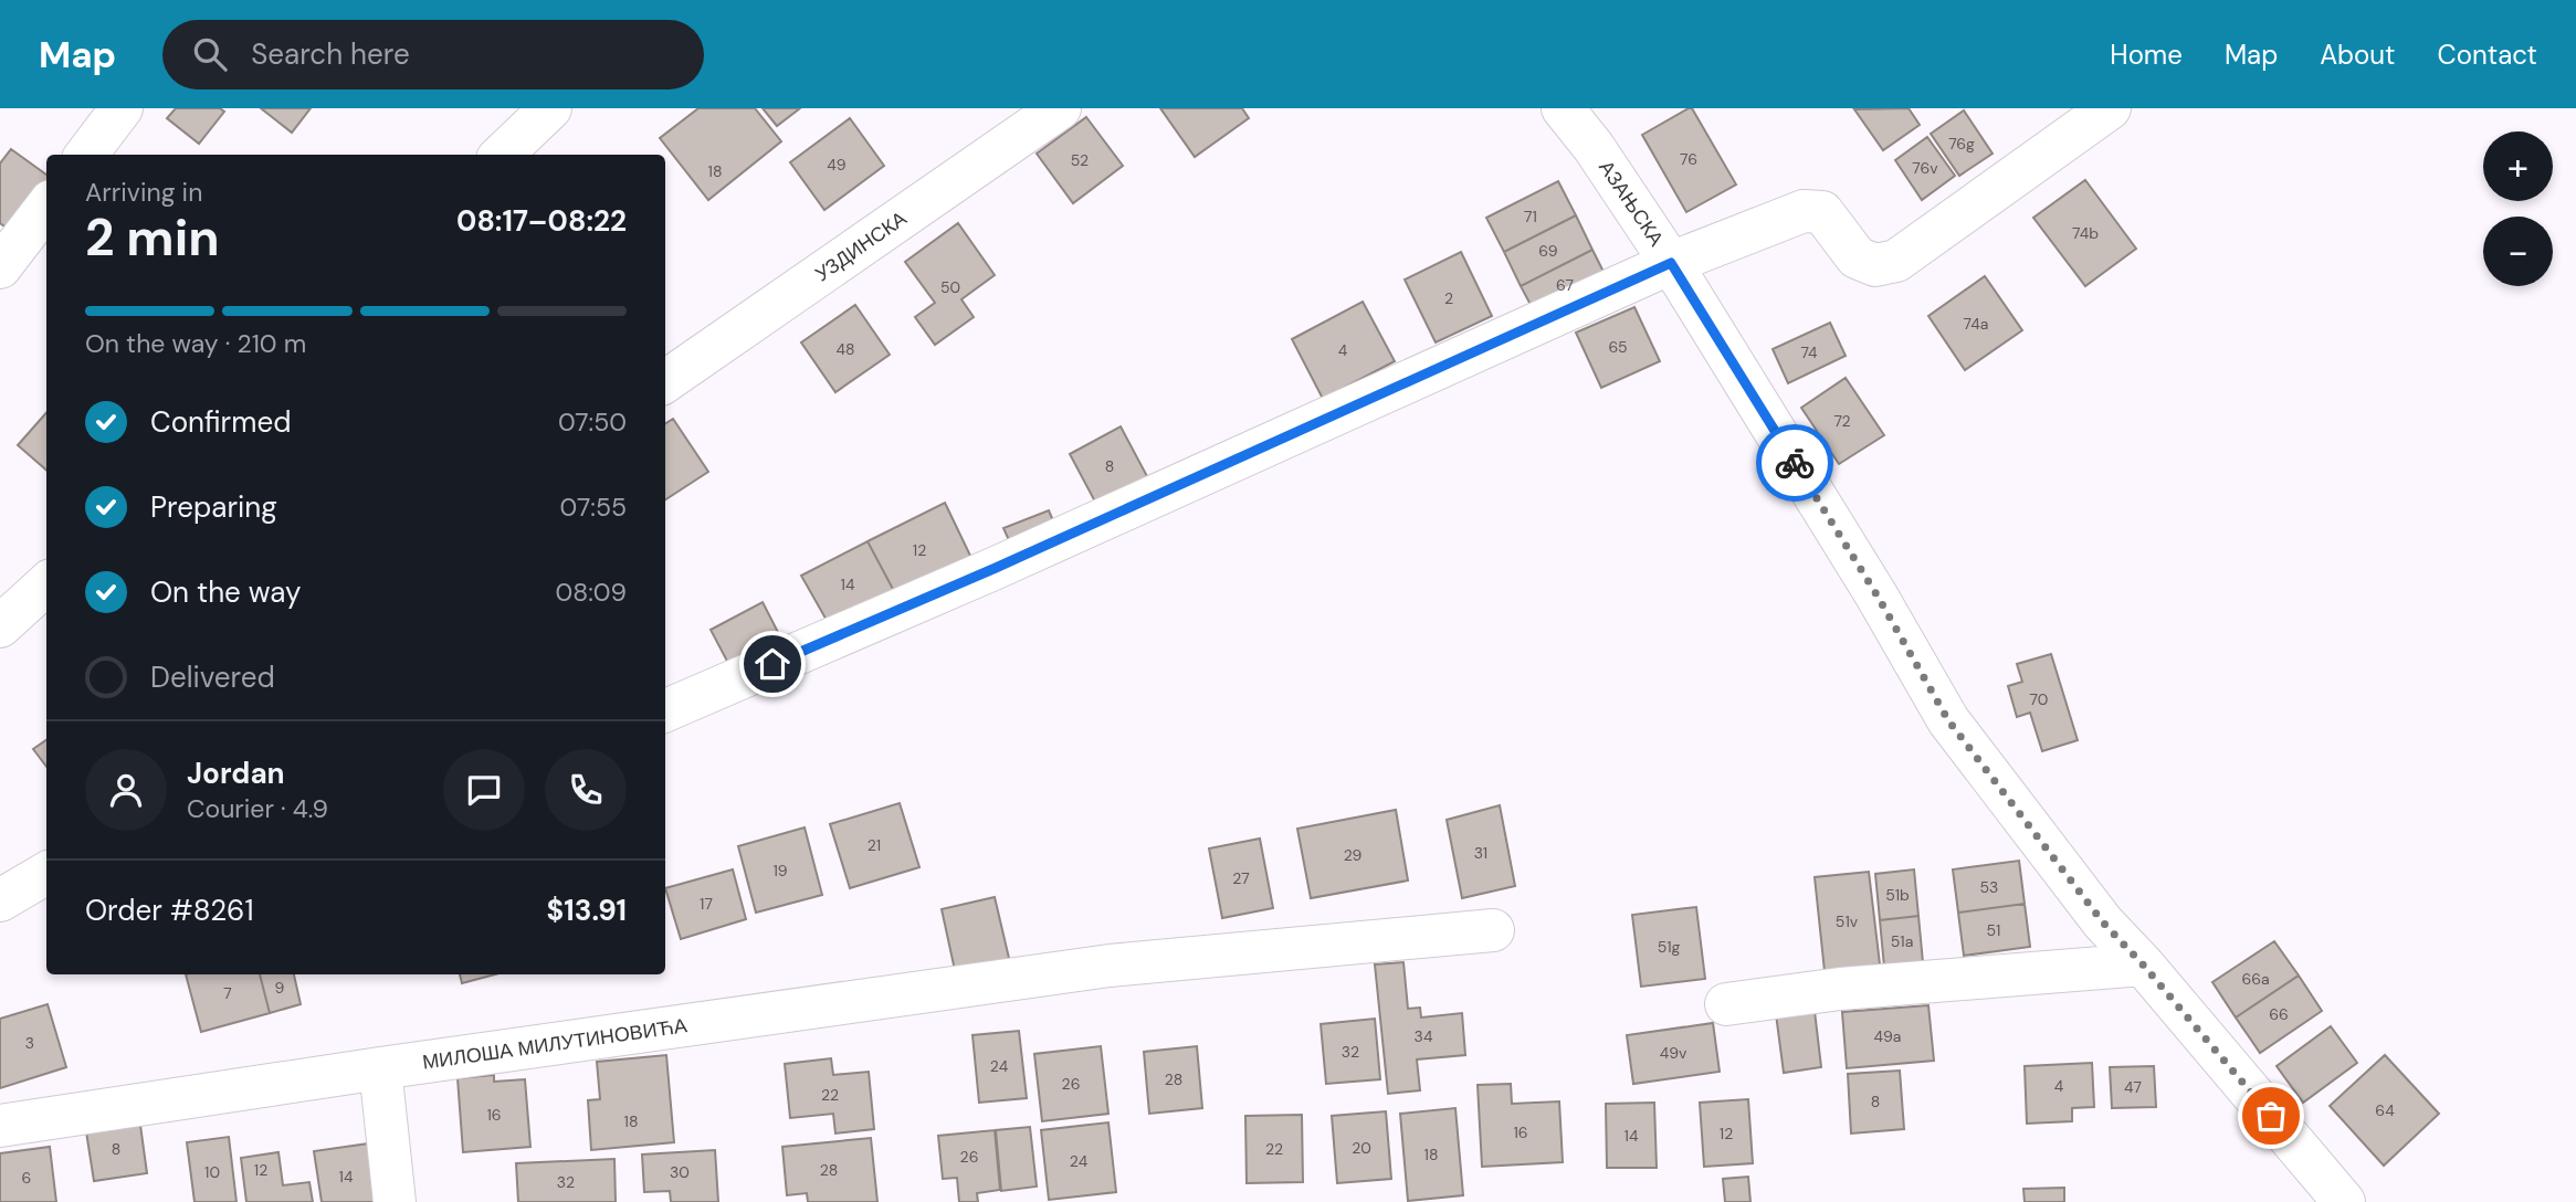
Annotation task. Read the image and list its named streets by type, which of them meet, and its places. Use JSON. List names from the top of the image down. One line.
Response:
{"streets":{"street":["АЗАЊСКА","УЗДИНСКА","МИЛОША МИЛУТИНОВИЋА"]},"house_numbers":["76g","76","52","49","76v","18","71","74b","69","67","50","2","74a","65","48","4","74","72","8","12","14","70","21","31","29","19","27","53","51b","17","51v","51","51a","51g","66a","9","7","66","34","49a","3","32","49v","24","28","26","4","47","22","8","64","16","18","16","12","14","20","8","22","18","26","24","12","28","10","30","14","6","32"],"page":{"header":"Map","search":"Search here","nav":["Home","Map","About","Contact"],"map_buttons":["+","−"],"heading":["2 min","Arriving in","08:17–08:22"],"panel":["Jordan","Courier · 4.9","Order #8261","$13.91"],"bar":"On the way · 210 m","list":[["Confirmed","07:50"],["Preparing","07:55"],["On the way","08:09"],"Delivered"]}}
